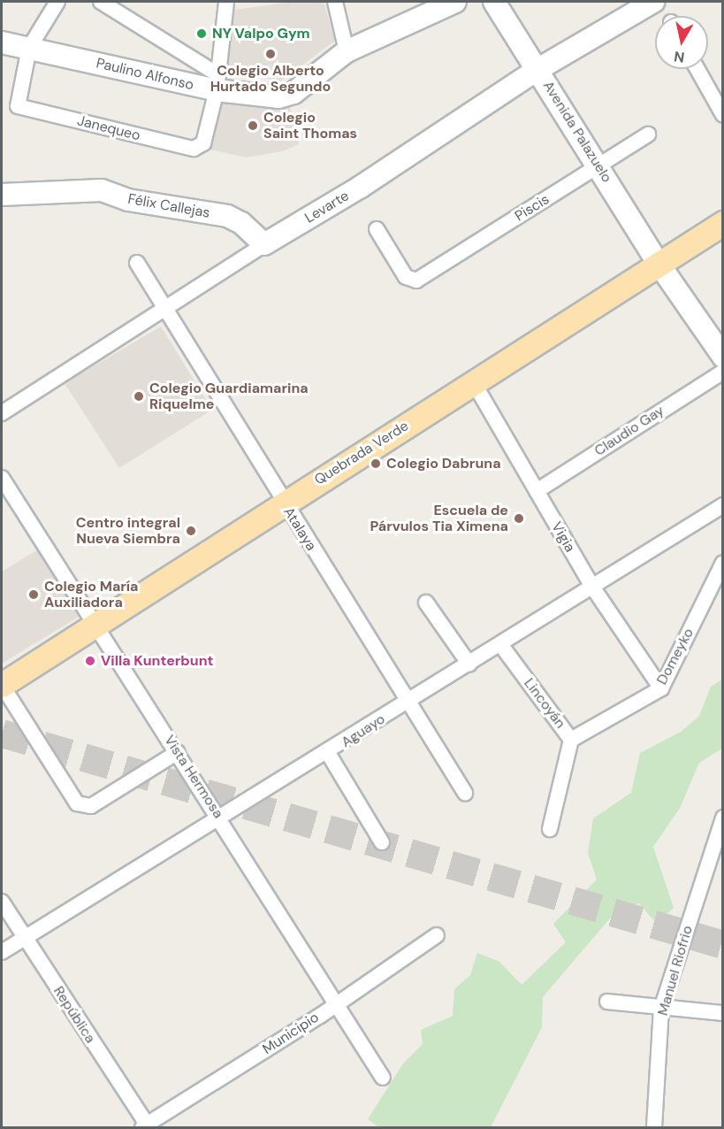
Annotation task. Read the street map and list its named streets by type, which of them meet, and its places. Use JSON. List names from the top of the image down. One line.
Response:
{"streets":{"main road":["Quebrada Verde"],"street":["Paulino Alfonso","Janequeo","Avenida Palazuelo","Félix Callejas","Levarte","Piscis","Claudio Gay","Atalaya","Vigia","Domeyko","Lincoyán","Aguayo","Vista Hermosa","Manuel Riofrio","República","Municipio"]},"crossings":[["Paulino Alfonso","Janequeo"],["Avenida Palazuelo","Levarte"],["Avenida Palazuelo","Piscis"],["Avenida Palazuelo","Quebrada Verde"],["Félix Callejas","Levarte"],["Levarte","Atalaya"],["Claudio Gay","Vigia"],["Quebrada Verde","Atalaya"],["Quebrada Verde","Vigia"],["Quebrada Verde","Vista Hermosa"],["Atalaya","Aguayo"],["Vigia","Domeyko"],["Vigia","Aguayo"],["Domeyko","Lincoyán"],["Lincoyán","Aguayo"],["Aguayo","Vista Hermosa"],["Aguayo","República"],["Vista Hermosa","Municipio"],["República","Municipio"]],"places":["NY Valpo Gym","Colegio Alberto Hurtado Segundo","Colegio Saint Thomas","Colegio Guardiamarina Riquelme","Colegio Dabruna","Escuela de Párvulos Tia Ximena","Centro integral Nueva Siembra","Colegio María Auxiliadora","Villa Kunterbunt"],"north":"bottom"}
